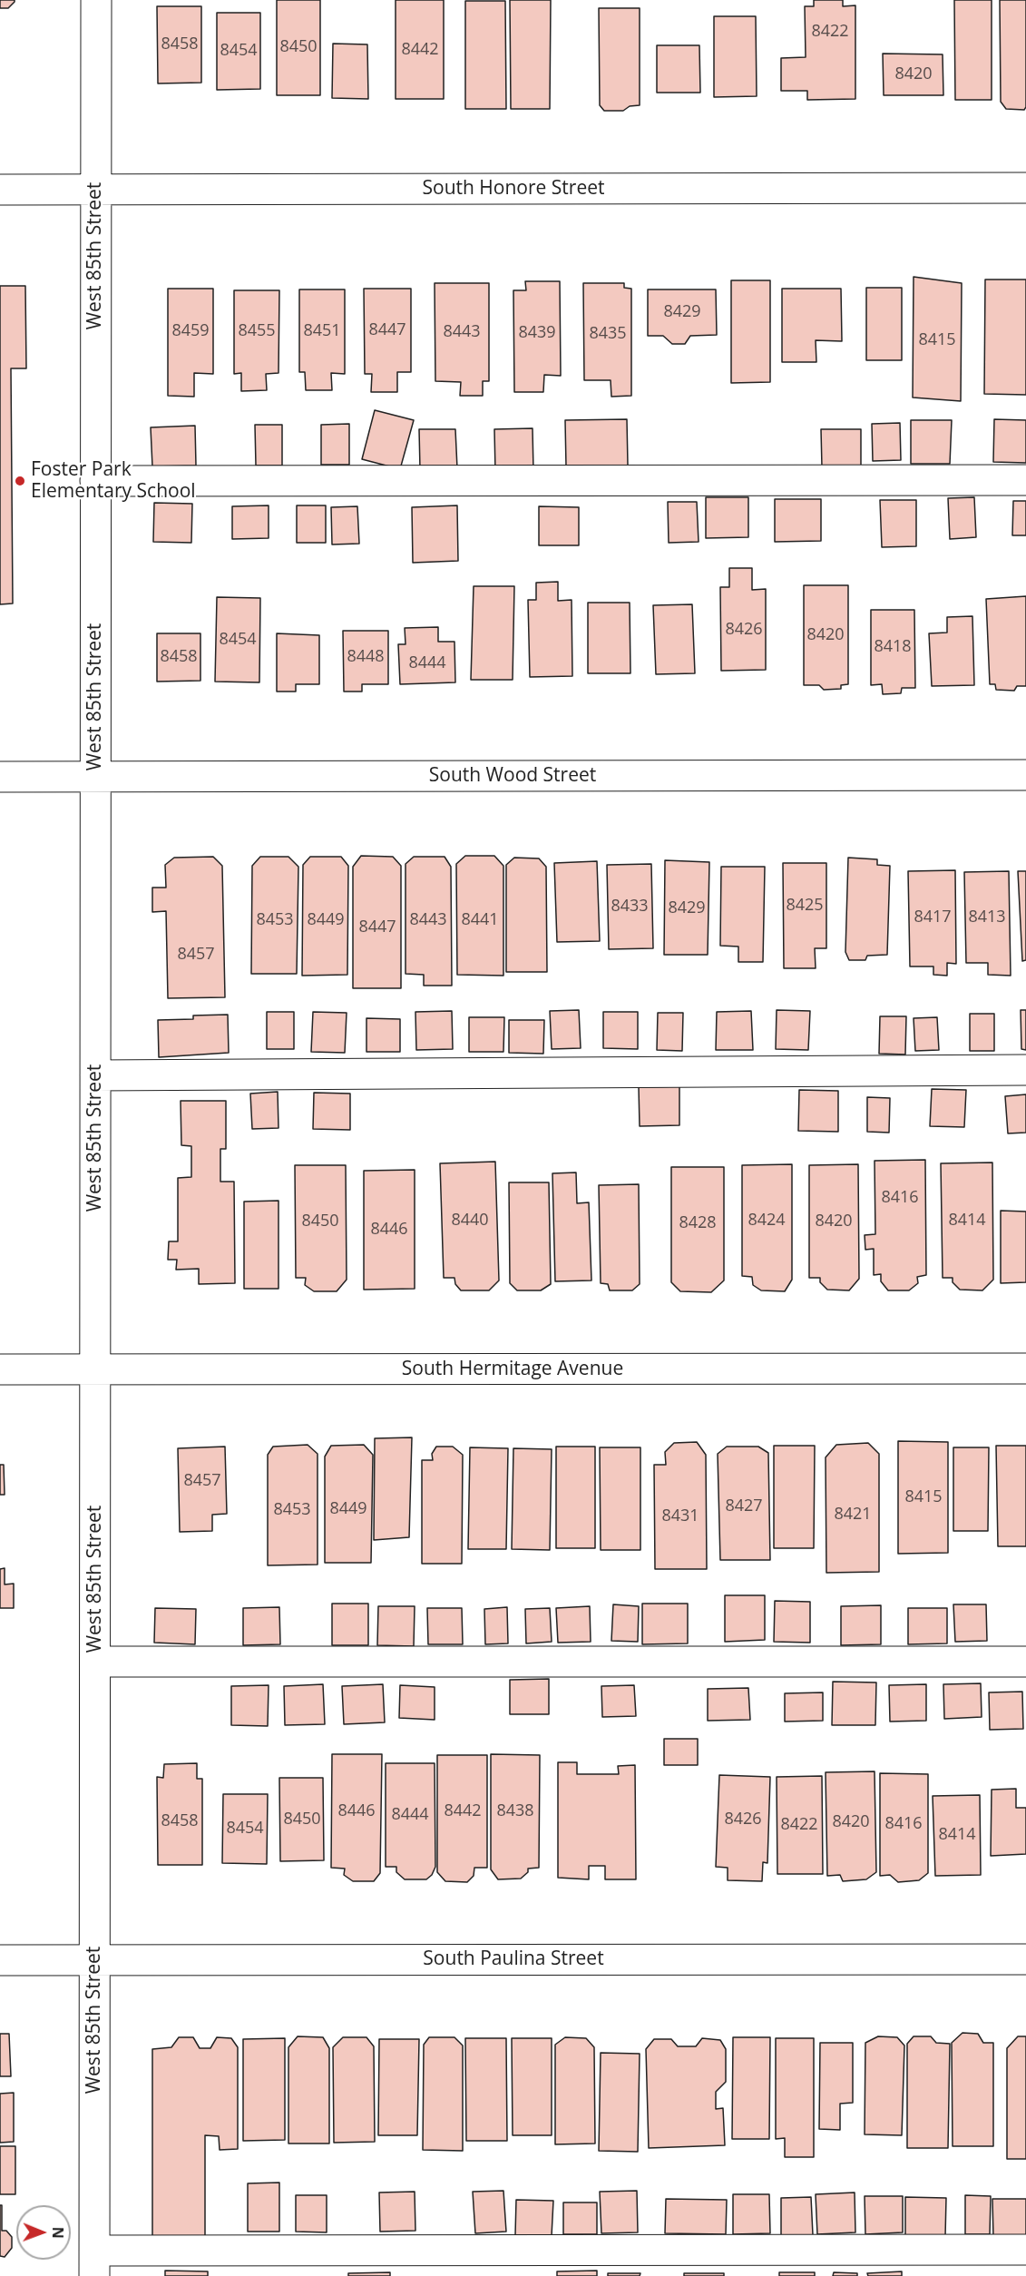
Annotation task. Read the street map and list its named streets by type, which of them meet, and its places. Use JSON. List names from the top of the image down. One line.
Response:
{"streets":{"street":["South Honore Street","West 85th Street","South Wood Street","South Hermitage Avenue","South Paulina Street"]},"crossings":[["South Honore Street","West 85th Street"],["West 85th Street","South Wood Street"],["West 85th Street","South Hermitage Avenue"],["West 85th Street","South Paulina Street"]],"places":["Foster Park Elementary School"],"house_numbers":["8422","8458","8450","8442","8454","8420","8429","8447","8459","8455","8451","8443","8439","8435","8415","8426","8420","8454","8418","8458","8448","8444","8425","8433","8429","8417","8413","8453","8449","8443","8441","8447","8457","8416","8440","8424","8414","8450","8420","8428","8446","8457","8415","8427","8449","8453","8421","8431","8446","8442","8438","8444","8450","8426","8458","8420","8416","8422","8454","8414"],"north":"right"}
